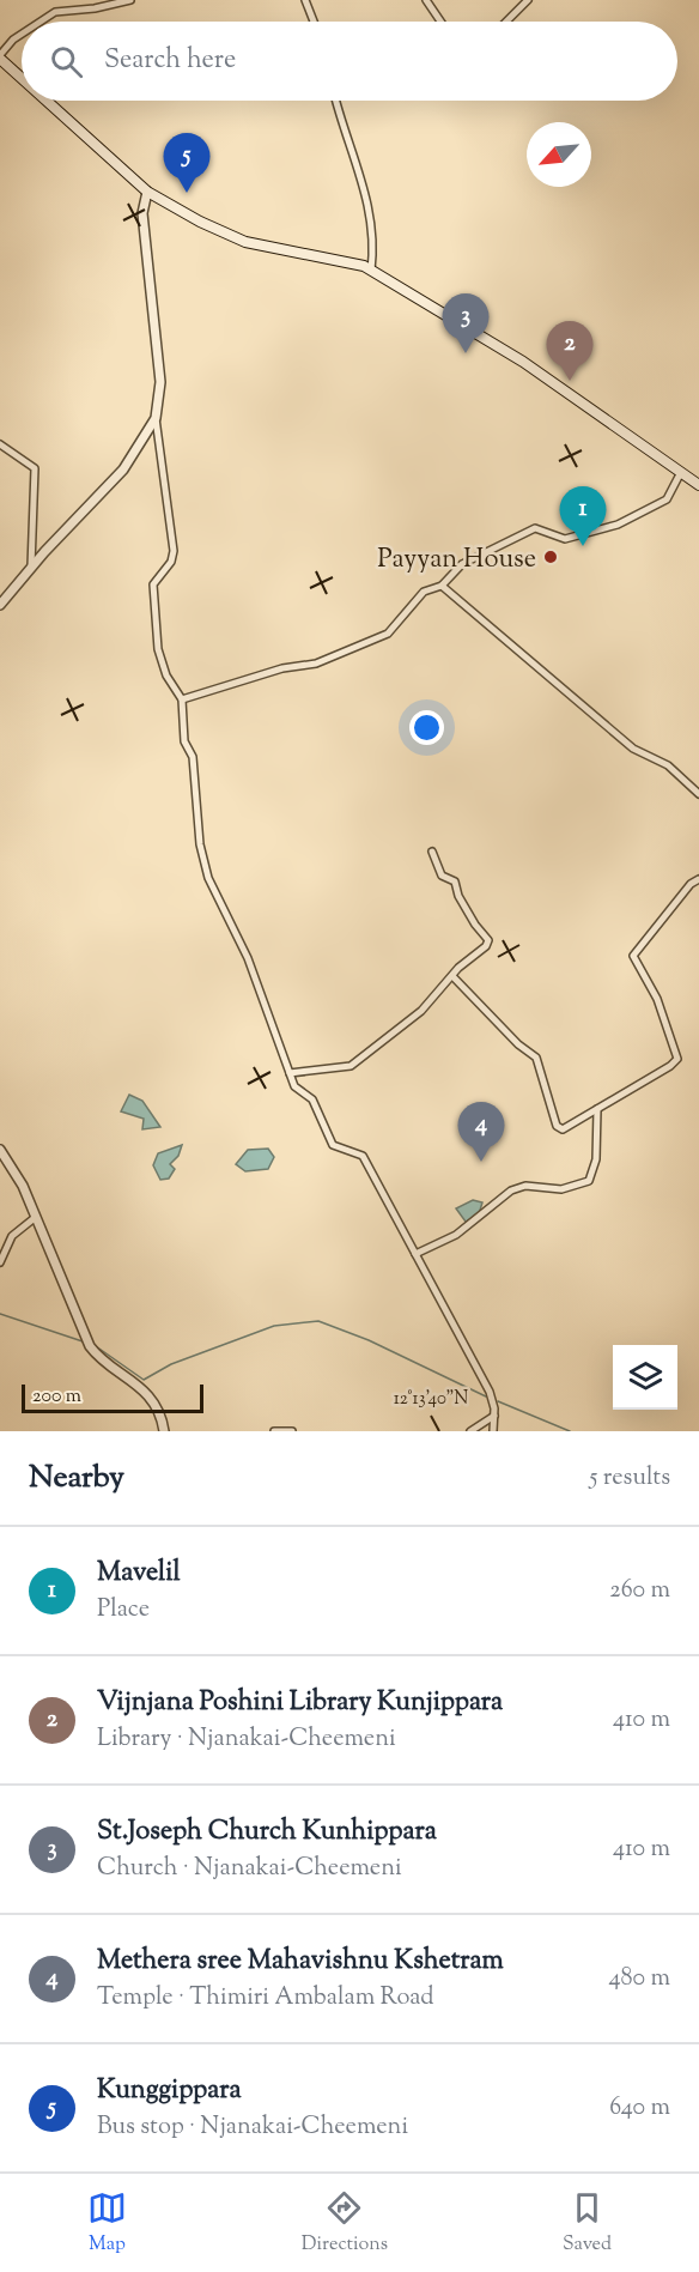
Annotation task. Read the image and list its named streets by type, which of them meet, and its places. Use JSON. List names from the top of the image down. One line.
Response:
{"places":["Payyan House"],"scale_bar":"200 m","north":"bottom left","page":{"search":"Search here","pins":["5","3","2","1","4"],"scale":"200 m","heading":["Nearby","5 results"],"list":[{"mark":"1","name":"Mavelil","note":"Place","value":"260 m"},{"mark":"2","name":"Vijnjana Poshini Library Kunjippara","note":"Library · Njanakai-Cheemeni","value":"410 m"},{"mark":"3","name":"St.Joseph Church Kunhippara","note":"Church · Njanakai-Cheemeni","value":"410 m"},{"mark":"4","name":"Methera sree Mahavishnu Kshetram","note":"Temple · Thimiri Ambalam Road","value":"480 m"},{"mark":"5","name":"Kunggippara","note":"Bus stop · Njanakai-Cheemeni","value":"640 m"}],"nav":["Map","Directions","Saved"]},"coordinates":["12°13'40\"N"]}
